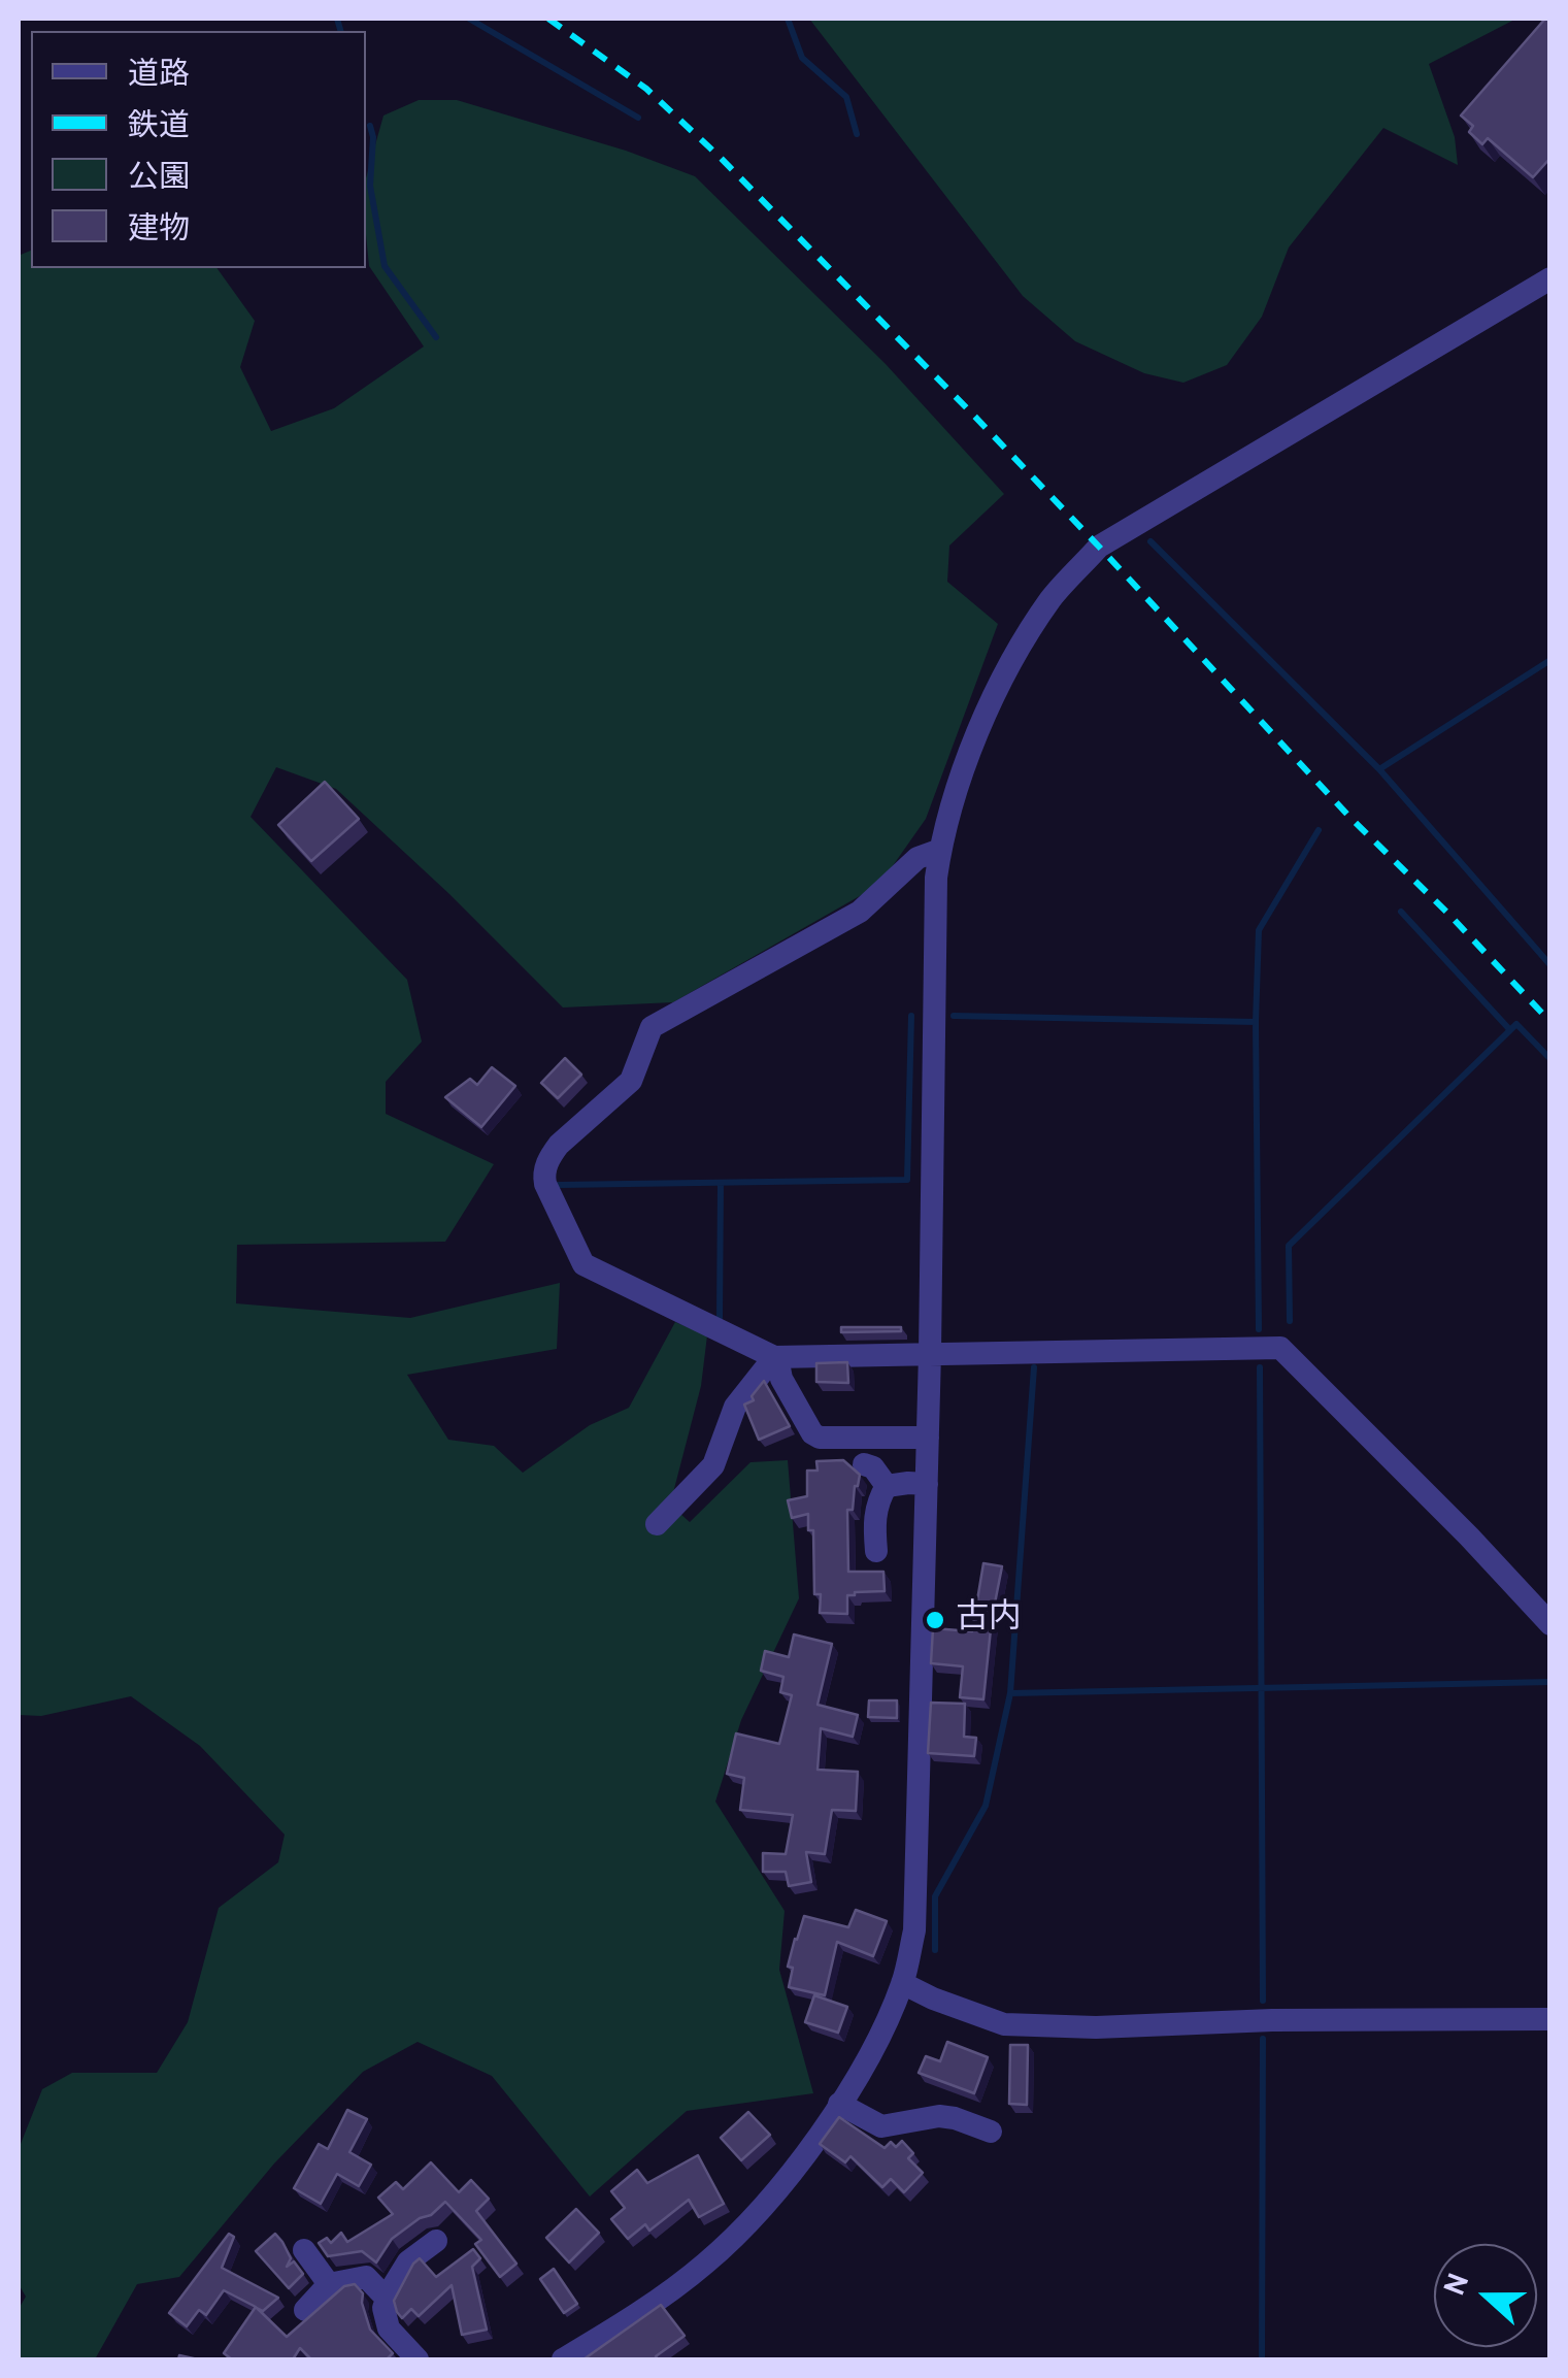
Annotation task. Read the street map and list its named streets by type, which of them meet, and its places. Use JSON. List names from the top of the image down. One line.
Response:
{"places":["古内"],"legend":["道路","鉄道","公園","建物"],"north":"left"}
